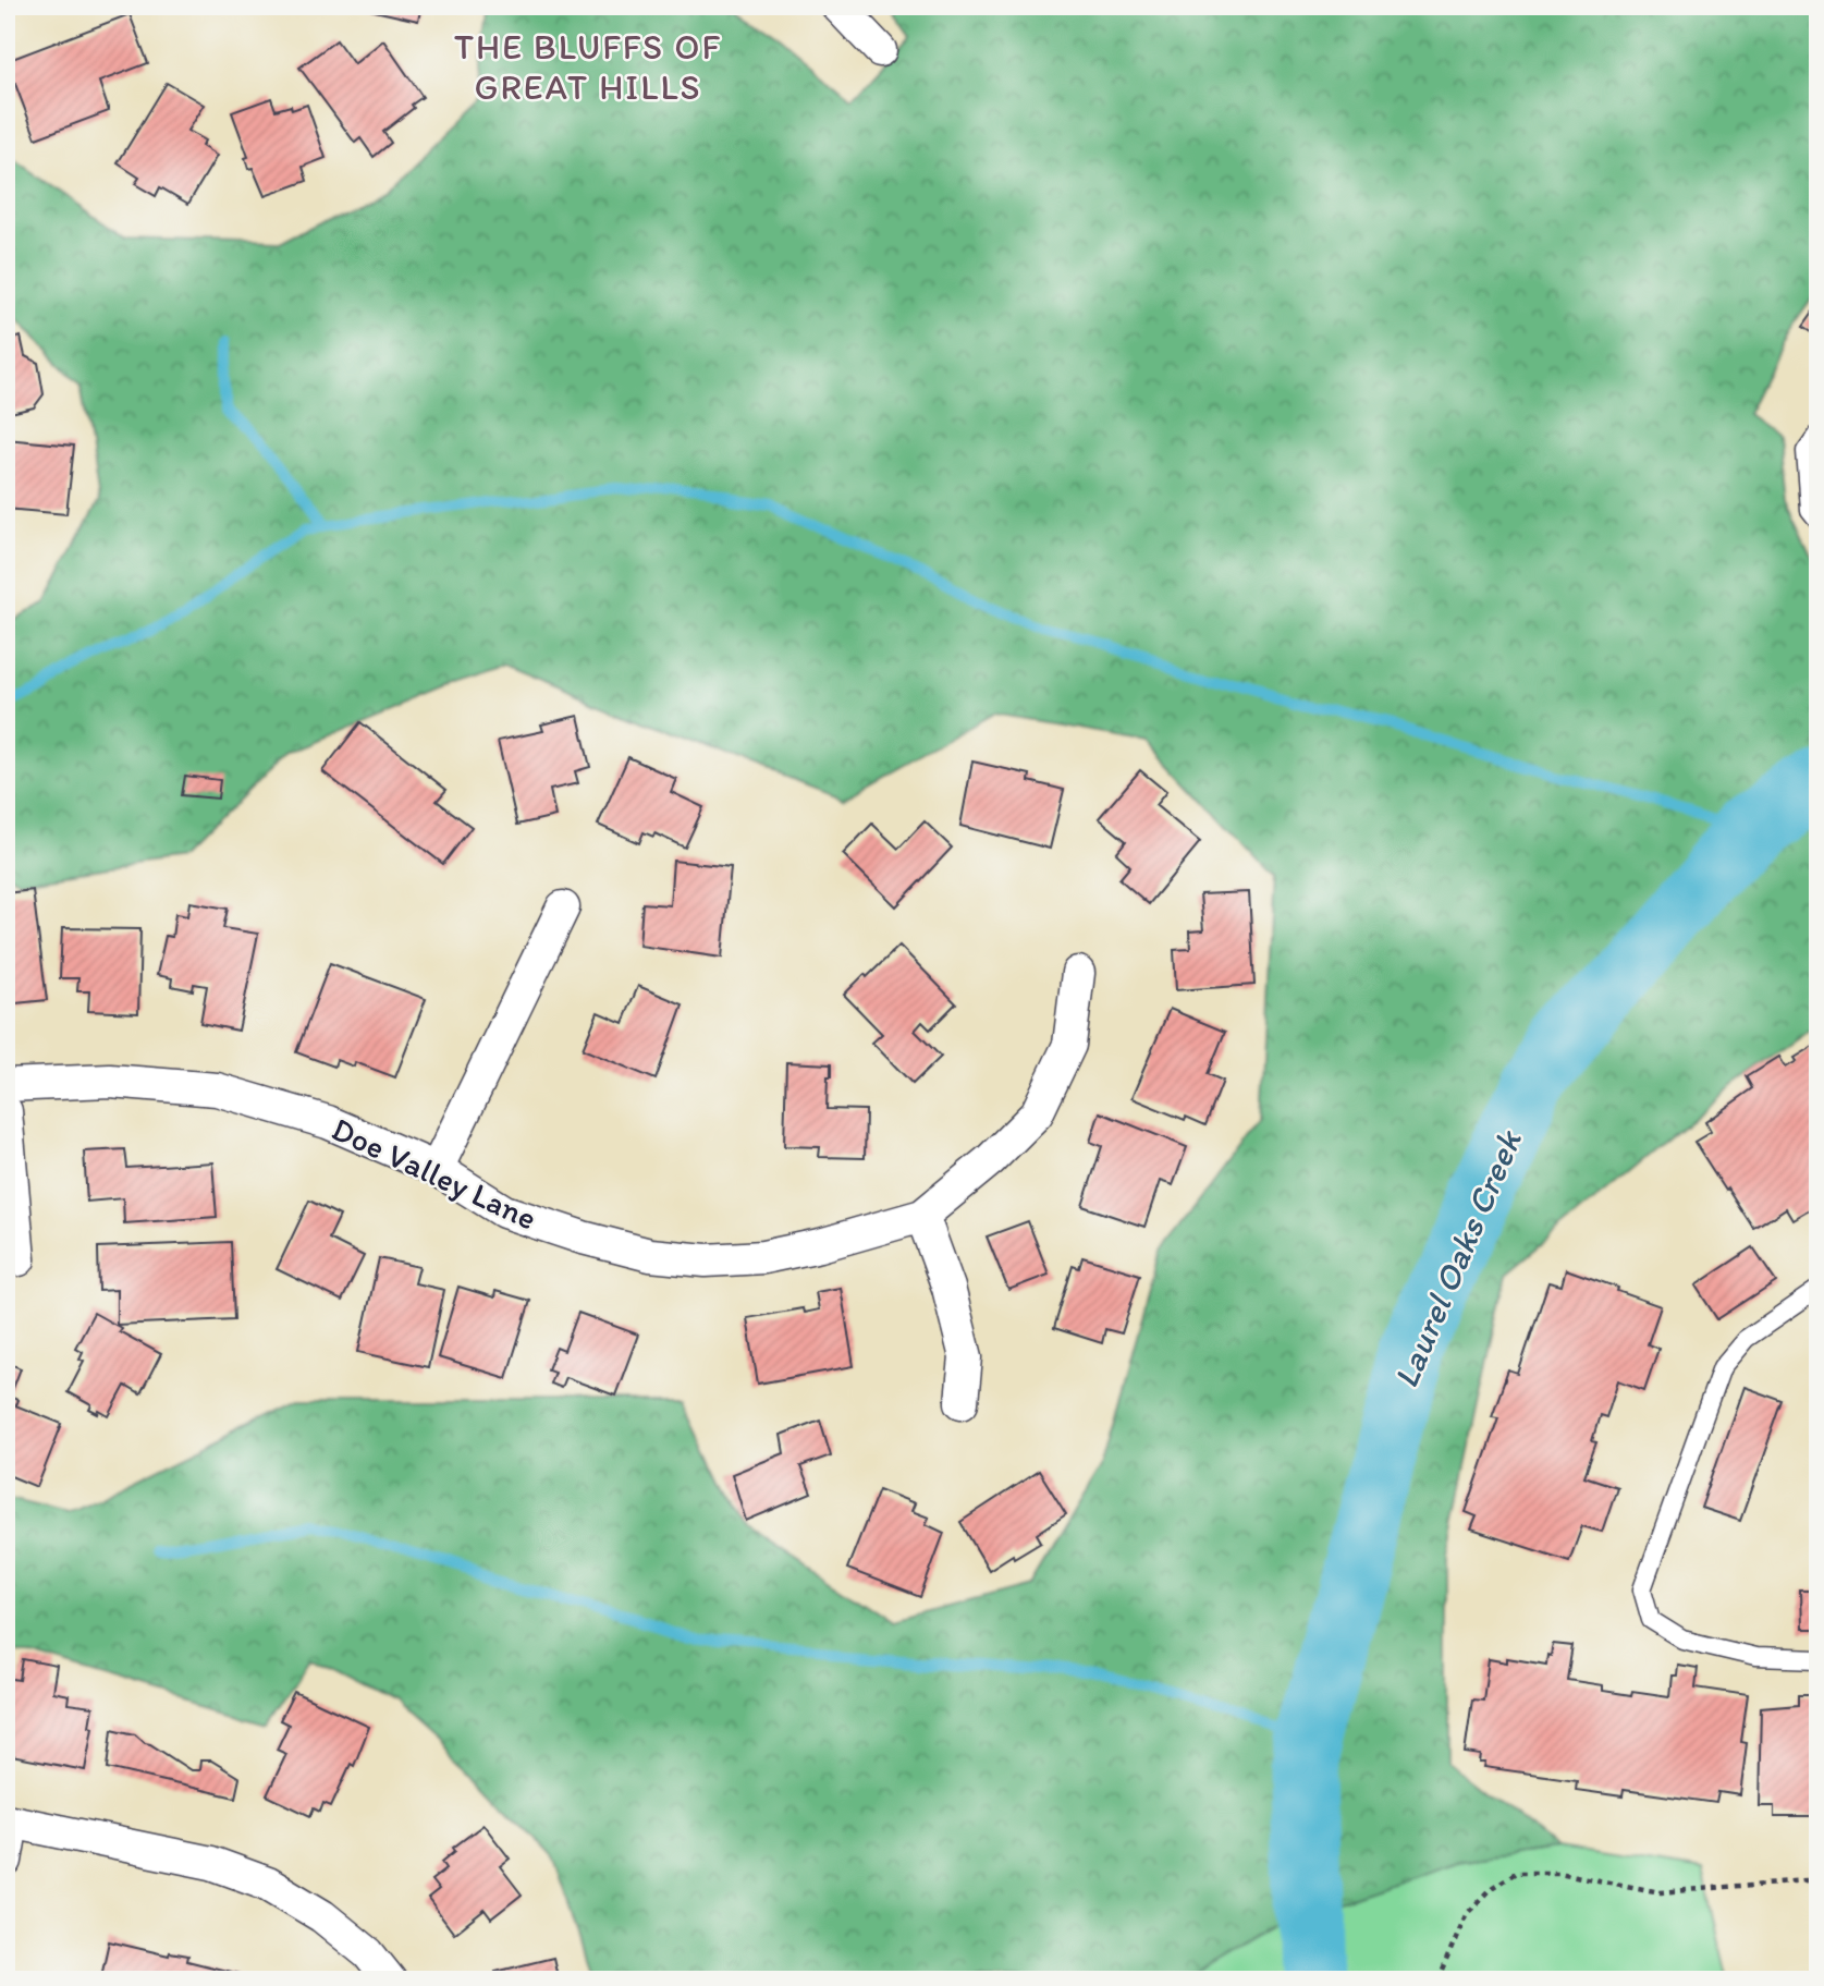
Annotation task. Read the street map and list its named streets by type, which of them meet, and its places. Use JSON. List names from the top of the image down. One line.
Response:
{"streets":{"street":["Doe Valley Lane"]},"districts":["THE BLUFFS OF GREAT HILLS"],"water":["Laurel Oaks Creek"]}
